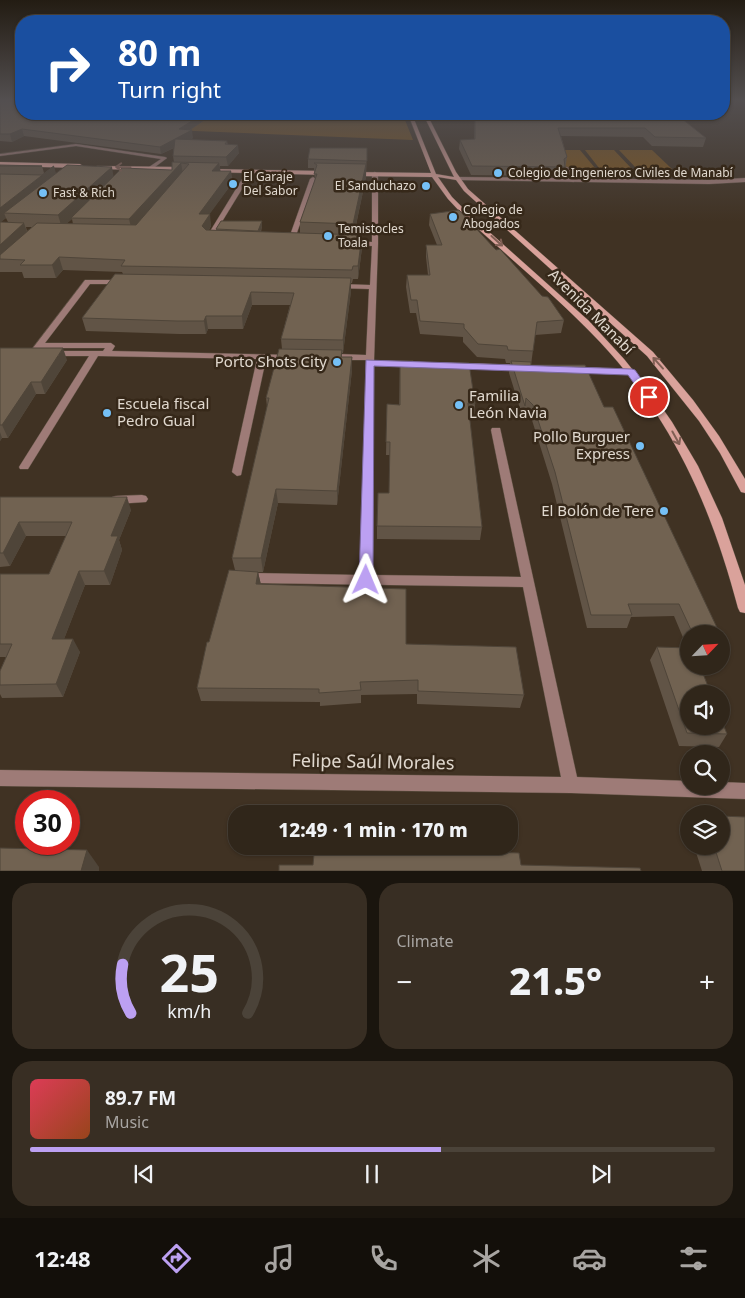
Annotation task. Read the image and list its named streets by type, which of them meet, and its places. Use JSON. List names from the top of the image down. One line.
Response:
{"streets":{"main road":["Avenida Manabí"],"street":["Felipe Saúl Morales"]},"places":["Colegio de Ingenieros Civiles de Manabí","El Garaje Del Sabor","El Sanduchazo","Fast & Rich","Colegio de Abogados","Temistocles Toala","Porto Shots City","Familia León Navia","Escuela fiscal Pedro Gual","Pollo Burguer Express","El Bolón de Tere"],"north":"top right","page":{"turn":["80 m","Turn right"],"limit":"30","trip":"12:49 · 1 min · 170 m","tile":"Climate","heat":["−","21.5°","+"],"song":["89.7 FM","Music"],"tabs":"12:48","gauge":["25","km/h"]}}
